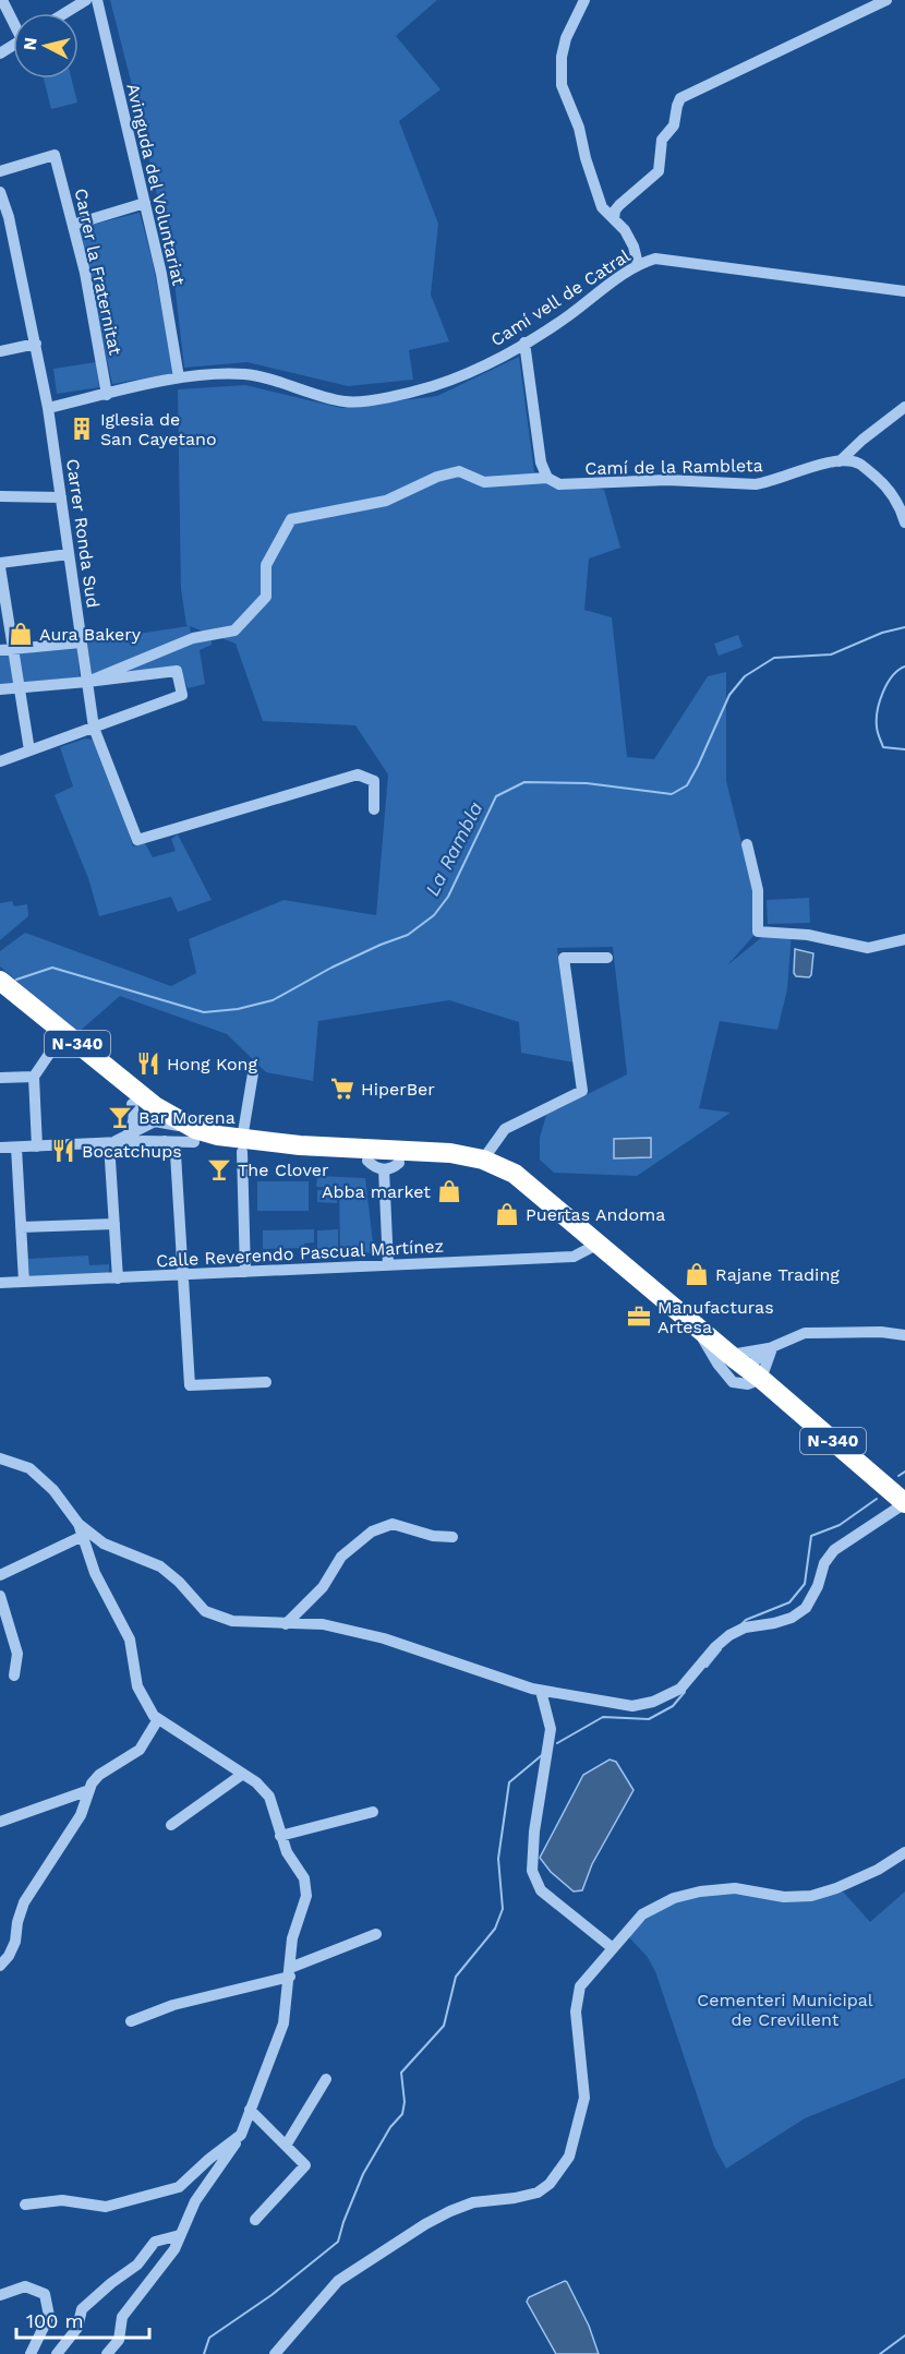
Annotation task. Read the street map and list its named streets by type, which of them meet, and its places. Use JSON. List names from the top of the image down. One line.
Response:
{"streets":{"highway":["N-340"],"street":["Avinguda del Voluntariat","Carrer la Fraternitat","Camí vell de Catral","Camí de la Rambleta","Carrer Ronda Sud","Calle Reverendo Pascual Martínez"]},"crossings":[["Avinguda del Voluntariat","Camí vell de Catral"],["Carrer la Fraternitat","Camí vell de Catral"],["Camí vell de Catral","Carrer Ronda Sud"],["Camí de la Rambleta","Carrer Ronda Sud"],["N-340","Calle Reverendo Pascual Martínez"]],"water":["La Rambla"],"parks":["Cementeri Municipal de Crevillent"],"places":{"building":["Iglesia de San Cayetano"],"shop":["Aura Bakery","Abba market","Puertas Andoma","Rajane Trading"],"restaurant":["Hong Kong","Bocatchups"],"supermarket":["HiperBer"],"bar":["Bar Morena","The Clover"],"office":["Manufacturas Artesa"]},"scale_bar":"100 m","north":"left"}
